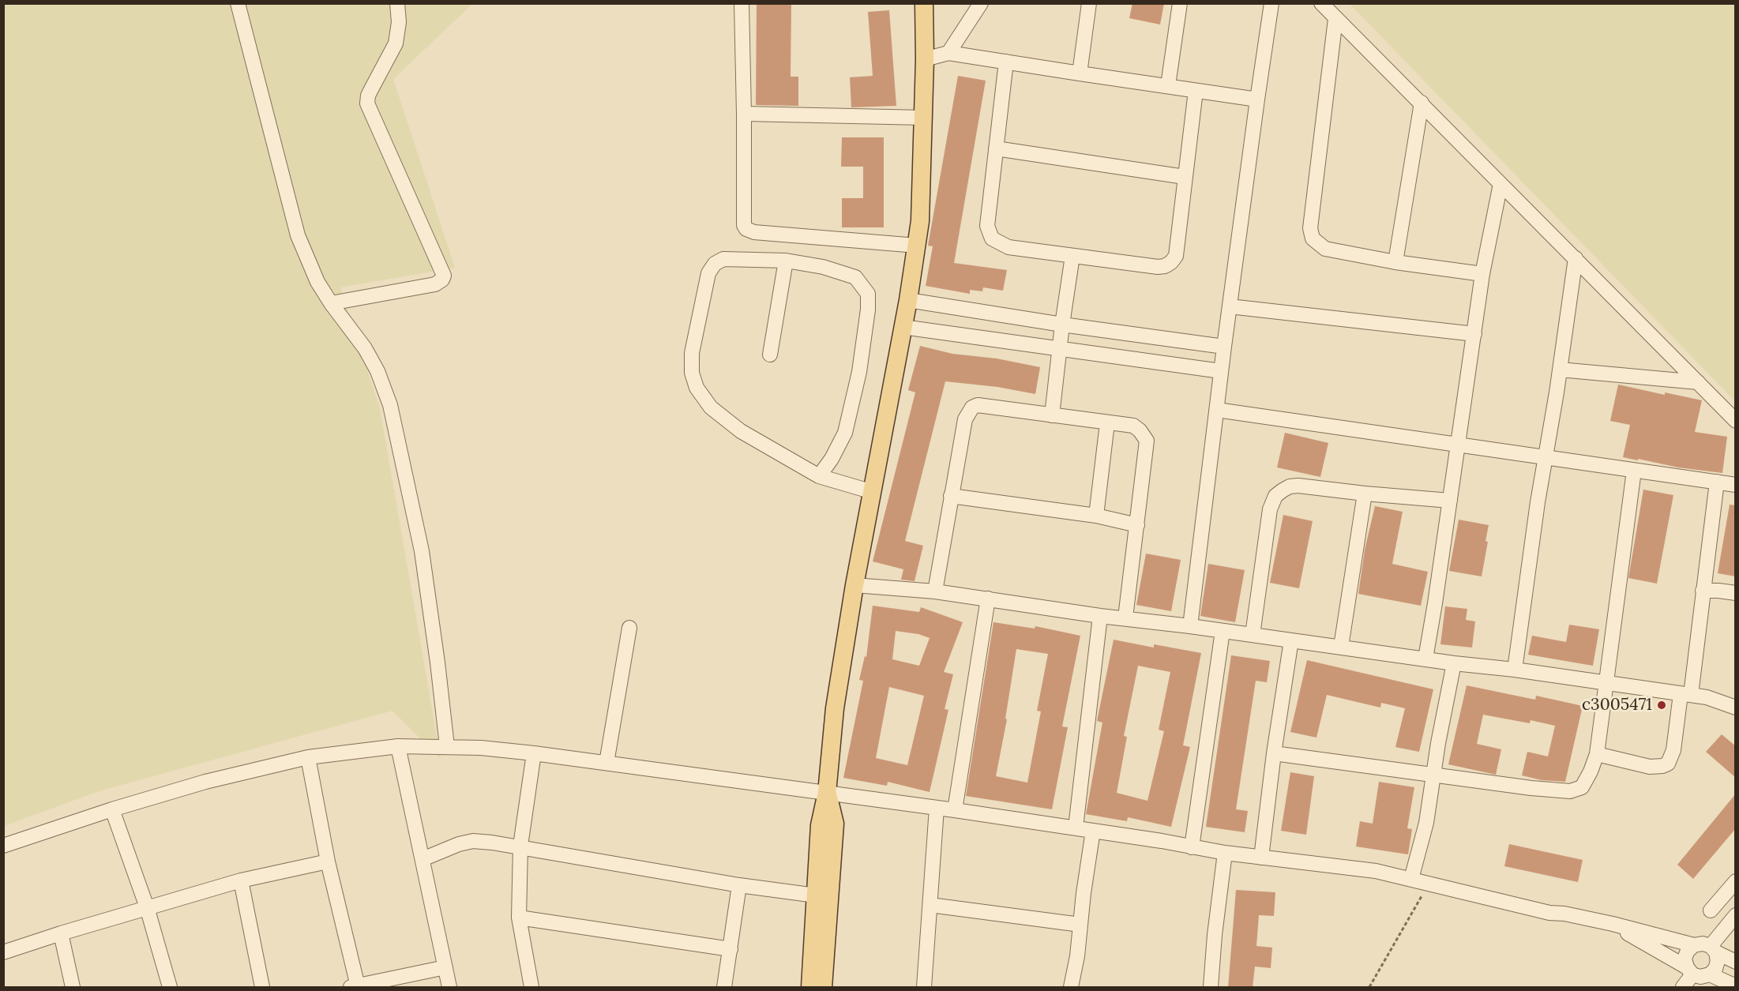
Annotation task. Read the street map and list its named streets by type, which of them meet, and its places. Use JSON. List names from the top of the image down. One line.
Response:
{"places":["c3005471"]}
